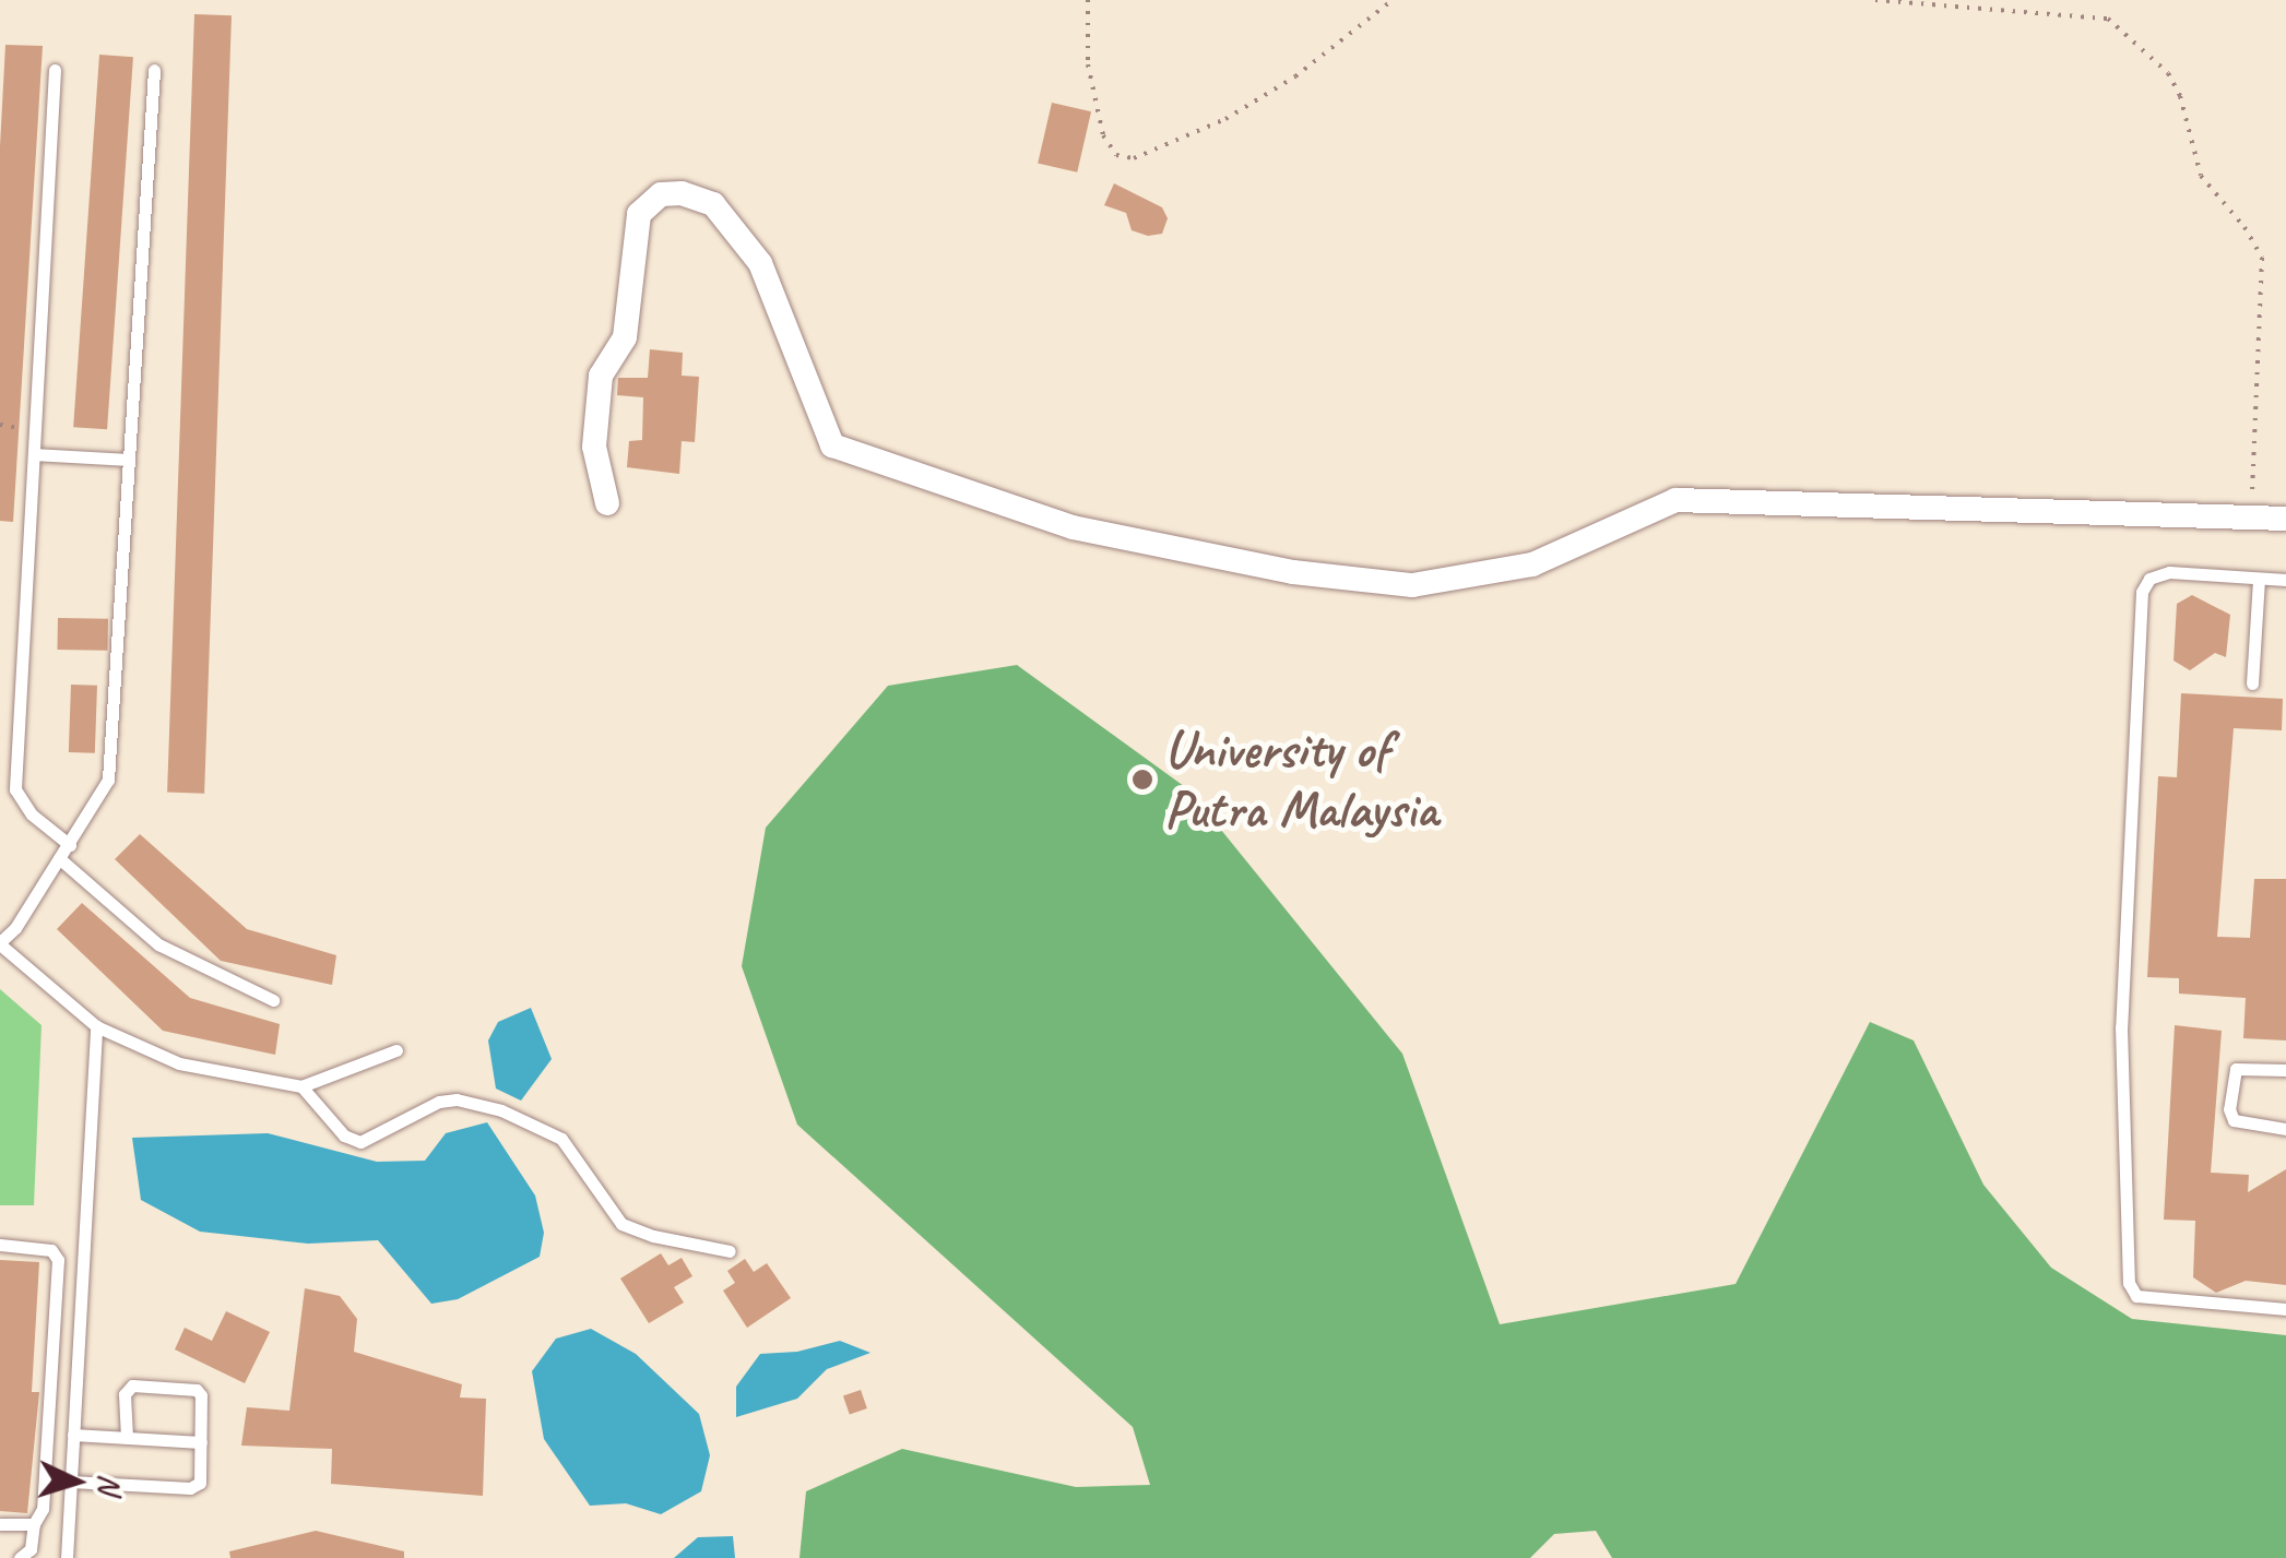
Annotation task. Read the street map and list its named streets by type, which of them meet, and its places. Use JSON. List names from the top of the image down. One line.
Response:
{"places":["University of Putra Malaysia"],"north":"right"}
